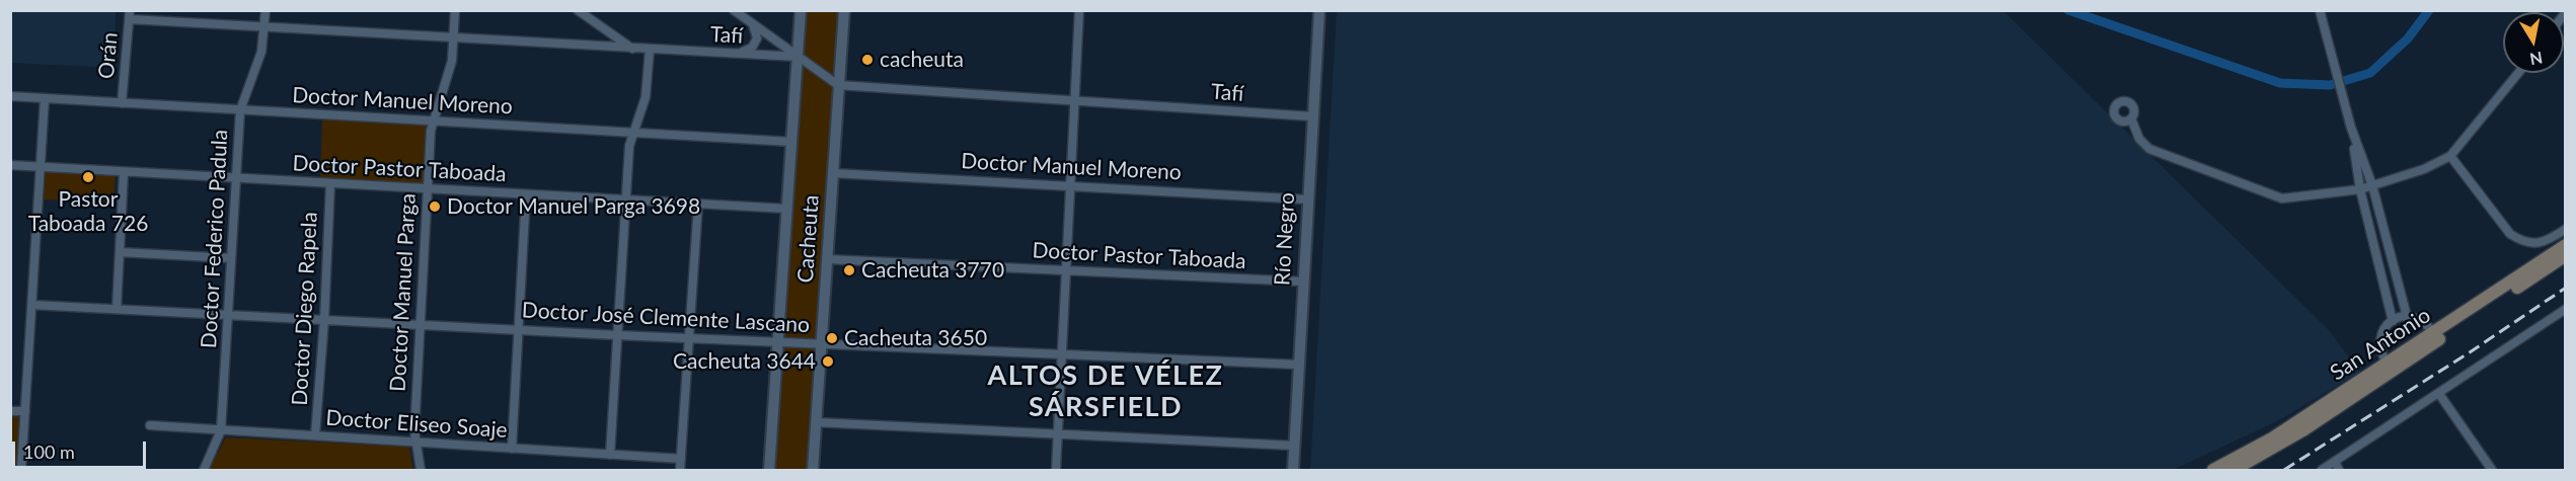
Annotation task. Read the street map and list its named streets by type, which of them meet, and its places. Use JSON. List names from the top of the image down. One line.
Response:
{"streets":{"main road":["San Antonio"],"street":["Tafí","Orán","Doctor Manuel Moreno","Doctor Pastor Taboada","Doctor Federico Padula","Cacheuta","Río Negro","Doctor Manuel Parga","Doctor Diego Rapela","Doctor José Clemente Lascano","Doctor Eliseo Soaje"]},"crossings":[["Tafí","Orán"],["Tafí","Doctor Federico Padula"],["Tafí","Cacheuta"],["Tafí","Río Negro"],["Tafí","Doctor Manuel Parga"],["Orán","Doctor Manuel Moreno"],["Doctor Manuel Moreno","Doctor Federico Padula"],["Doctor Manuel Moreno","Cacheuta"],["Doctor Manuel Moreno","Río Negro"],["Doctor Manuel Moreno","Doctor Manuel Parga"],["Doctor Pastor Taboada","Doctor Federico Padula"],["Doctor Pastor Taboada","Cacheuta"],["Doctor Pastor Taboada","Río Negro"],["Doctor Pastor Taboada","Doctor Manuel Parga"],["Doctor Pastor Taboada","Doctor Diego Rapela"],["Doctor Federico Padula","Doctor José Clemente Lascano"],["Doctor Federico Padula","Doctor Eliseo Soaje"],["Cacheuta","Doctor José Clemente Lascano"],["Río Negro","Doctor José Clemente Lascano"],["Doctor Manuel Parga","Doctor José Clemente Lascano"],["Doctor Manuel Parga","Doctor Eliseo Soaje"],["Doctor Diego Rapela","Doctor José Clemente Lascano"],["Doctor Diego Rapela","Doctor Eliseo Soaje"]],"districts":["ALTOS DE VÉLEZ SÁRSFIELD"],"places":["cacheuta","Pastor Taboada 726","Doctor Manuel Parga 3698","Cacheuta 3770","Cacheuta 3650","Cacheuta 3644"],"scale_bar":"100 m","north":"bottom"}
